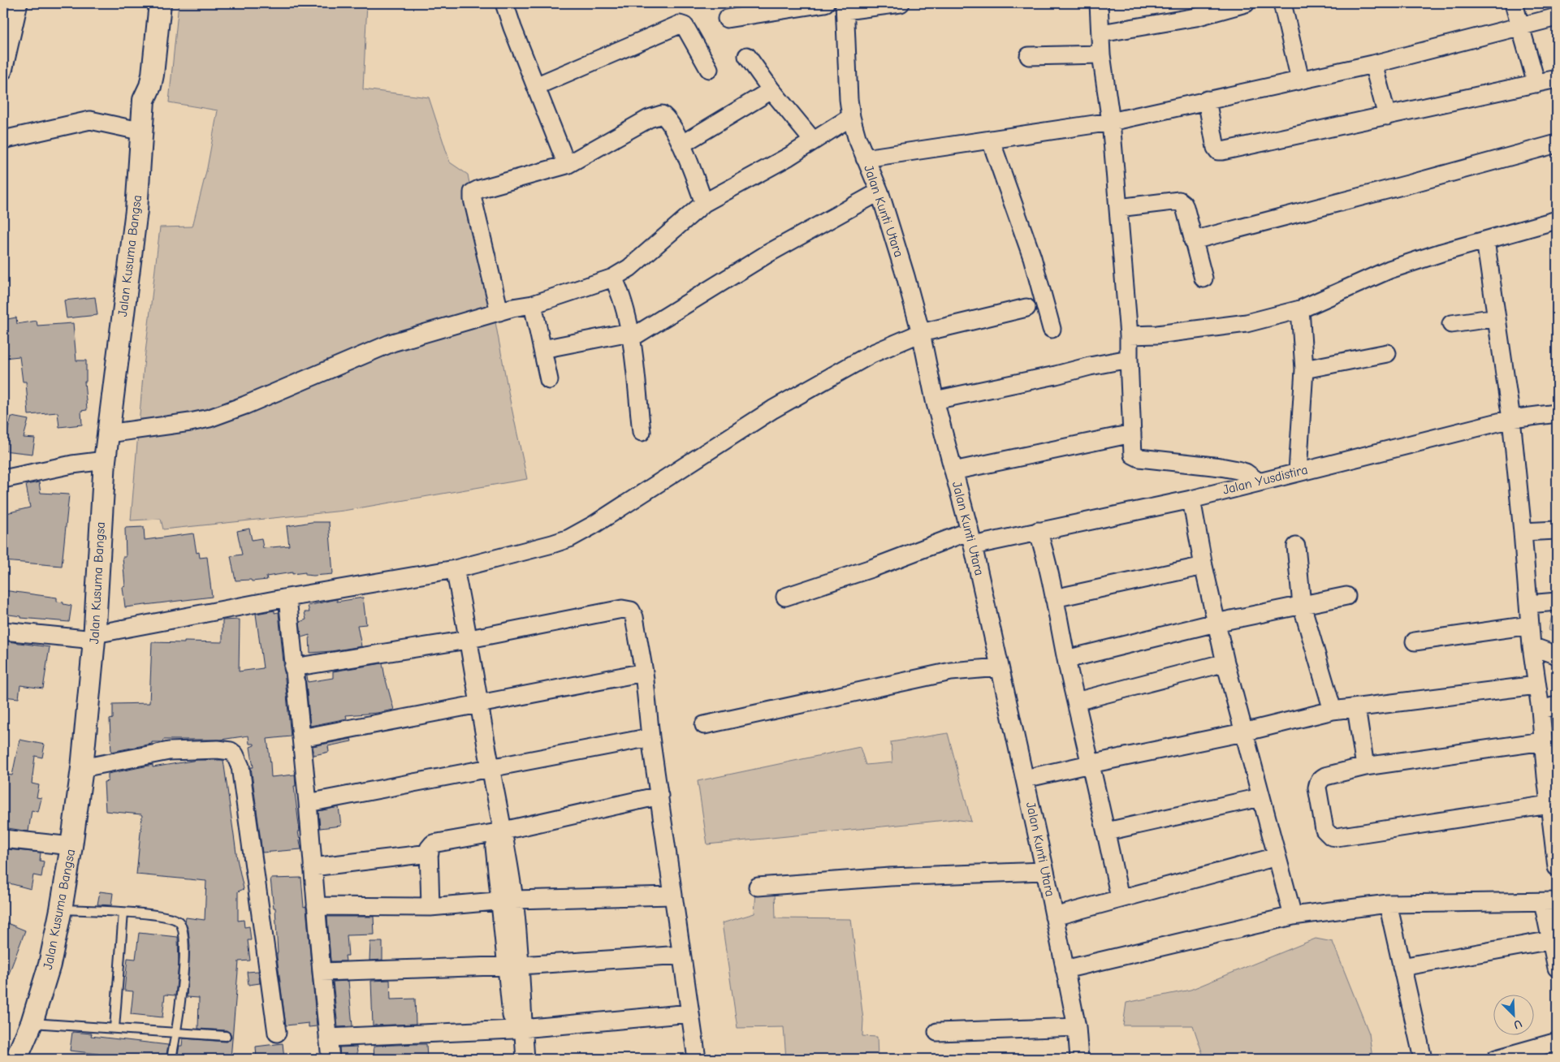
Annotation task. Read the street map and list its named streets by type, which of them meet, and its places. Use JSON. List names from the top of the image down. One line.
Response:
{"streets":{"street":["Jalan Kunti Utara","Jalan Kusuma Bangsa","Jalan Yusdistira"]},"crossings":[["Jalan Kunti Utara","Jalan Yusdistira"]],"north":"bottom right"}
